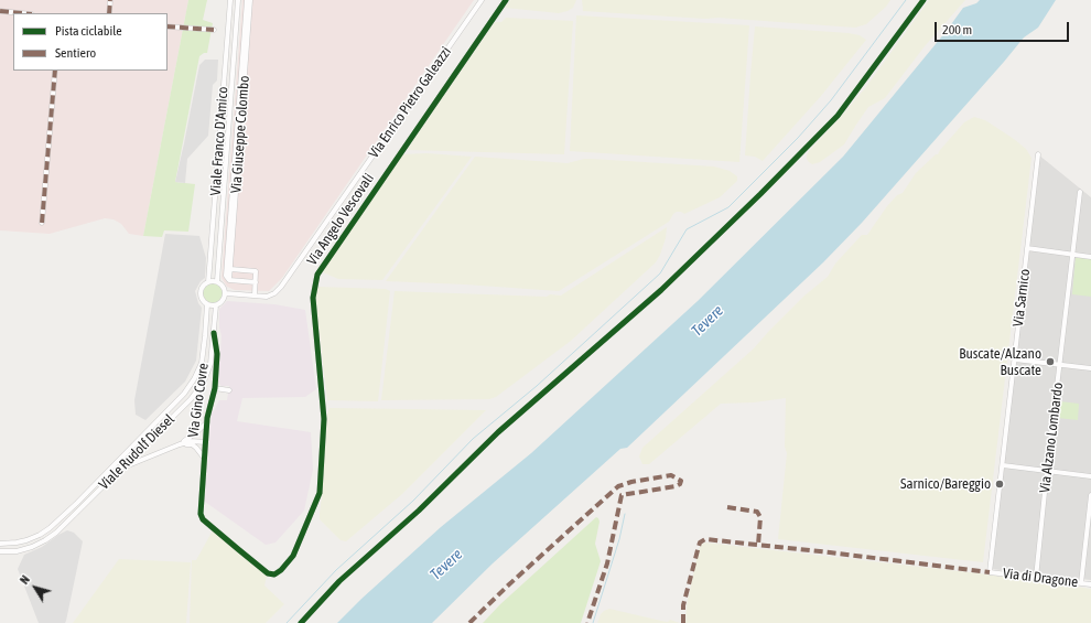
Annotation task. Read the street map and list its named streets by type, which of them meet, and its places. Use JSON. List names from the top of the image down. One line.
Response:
{"streets":{"street":["Via Enrico Pietro Galeazzi","Via Giuseppe Colombo","Viale Franco D'Amico","Via Angelo Vescovali","Via Sarnico","Via Gino Covre","Via Alzano Lombardo","Viale Rudolf Diesel","Via di Dragone"]},"crossings":[["Via Enrico Pietro Galeazzi","Viale Franco D'Amico"],["Via Enrico Pietro Galeazzi","Viale Rudolf Diesel"],["Viale Franco D'Amico","Viale Rudolf Diesel"],["Via Angelo Vescovali","Via Gino Covre"],["Via Sarnico","Via di Dragone"],["Via Gino Covre","Viale Rudolf Diesel"],["Via Alzano Lombardo","Via di Dragone"]],"water":["Tevere"],"places":["Buscate/Alzano Buscate","Sarnico/Bareggio"],"legend":["Pista ciclabile","Sentiero"],"scale_bar":"200 m","north":"top left"}
